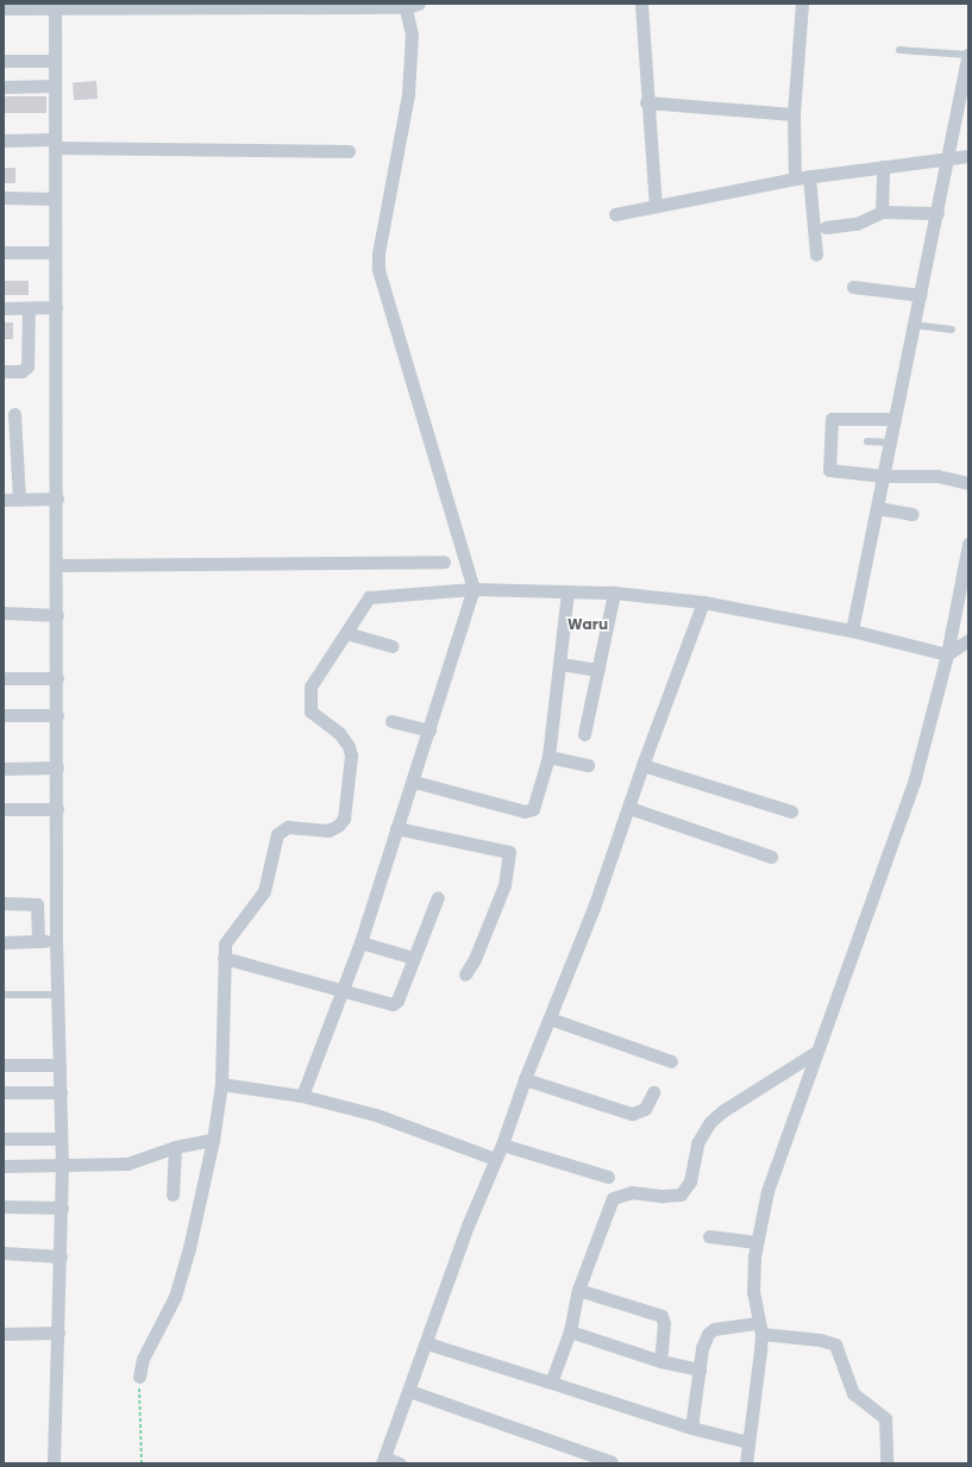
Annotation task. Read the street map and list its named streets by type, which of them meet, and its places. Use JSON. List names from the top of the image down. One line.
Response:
{"districts":["Waru"]}
